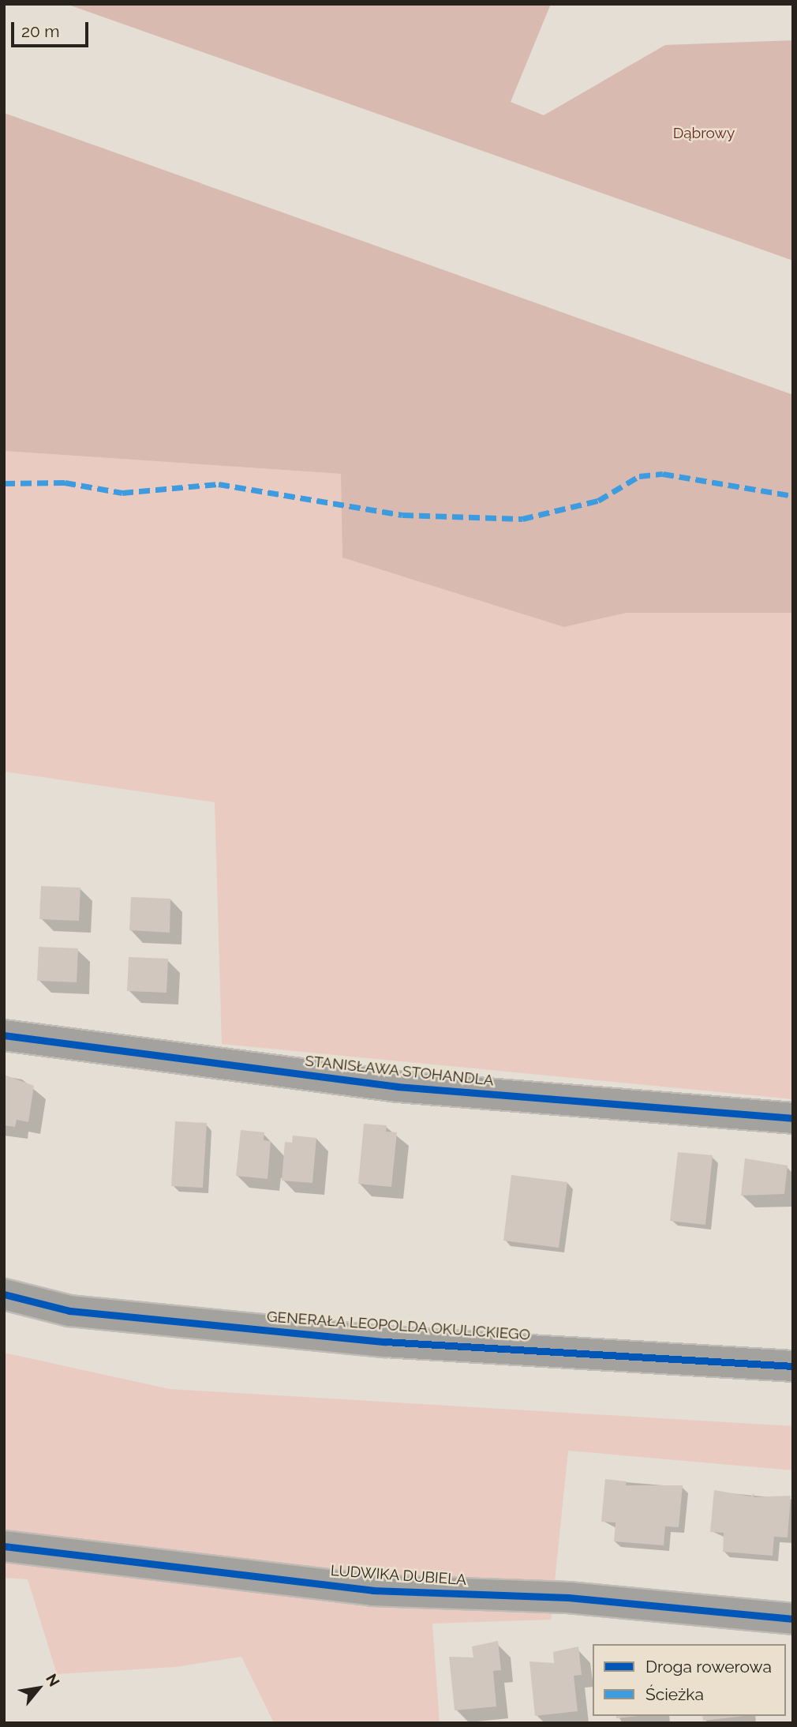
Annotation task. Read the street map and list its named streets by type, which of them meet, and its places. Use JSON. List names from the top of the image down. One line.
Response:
{"streets":{"street":["STANISŁAWA STOHANDLA","GENERAŁA LEOPOLDA OKULICKIEGO","LUDWIKA DUBIELA"]},"parks":["Dąbrowy"],"legend":["Droga rowerowa","Ścieżka"],"scale_bar":"20 m","north":"top right"}
